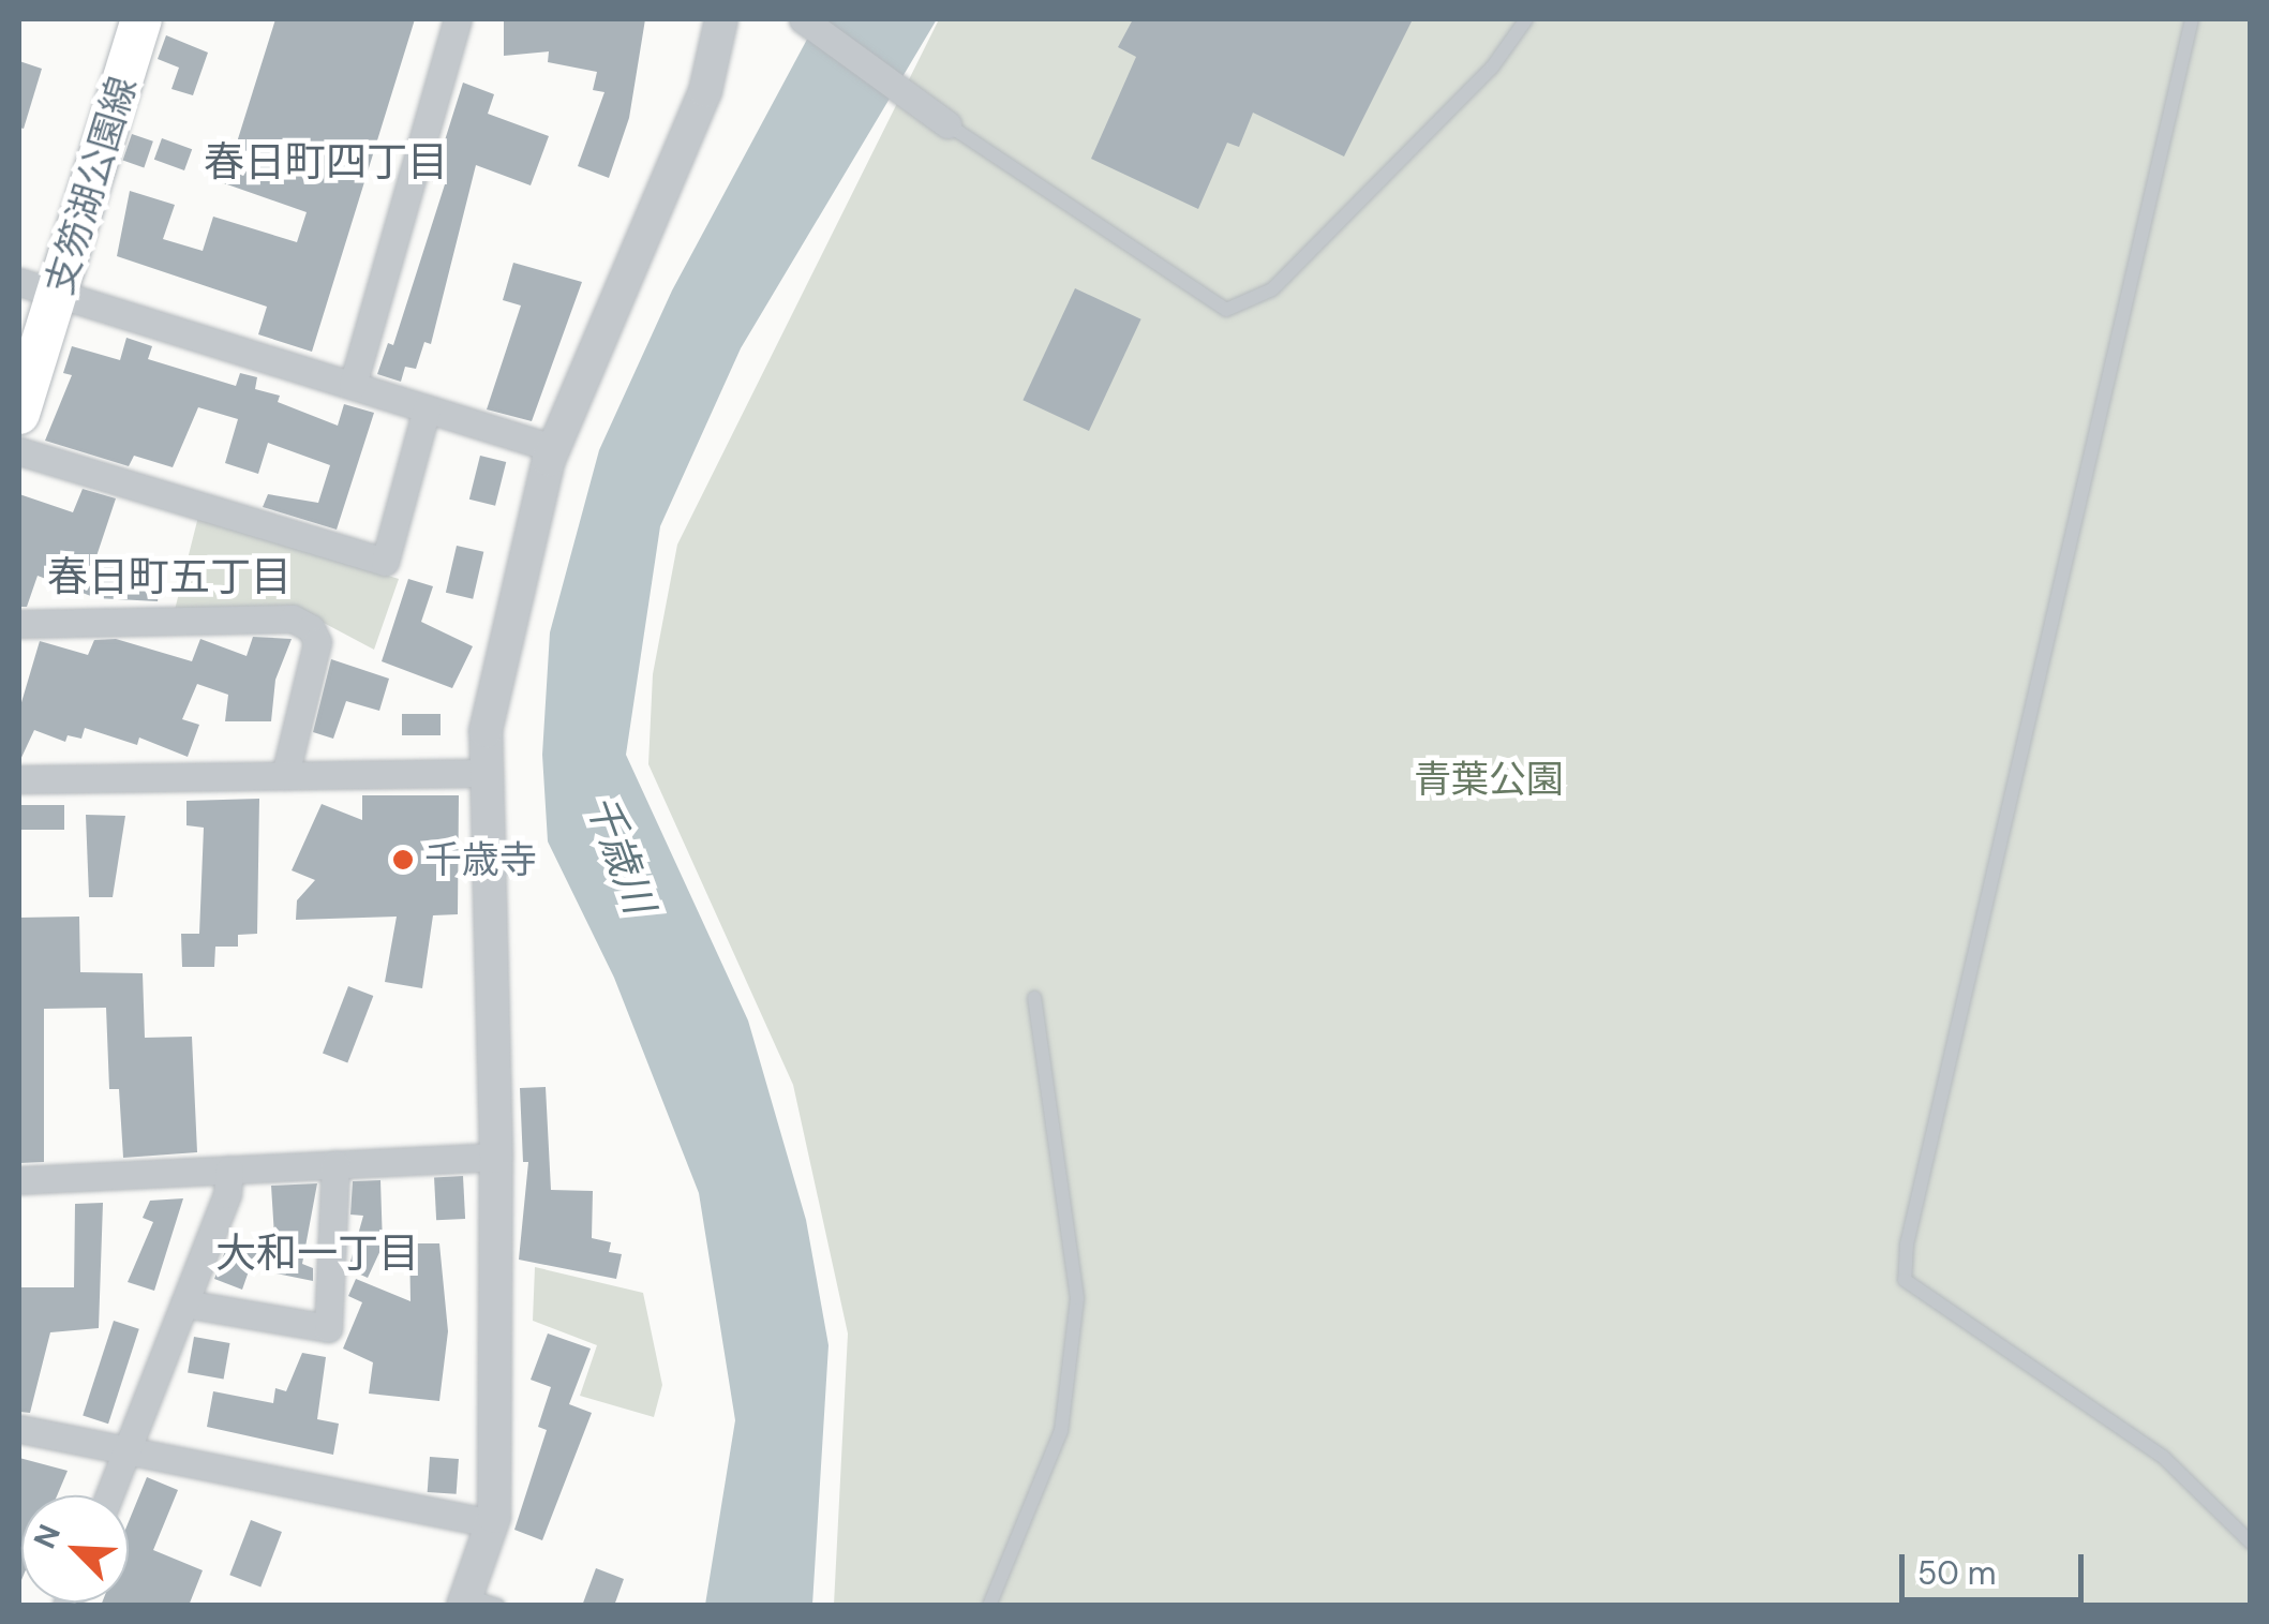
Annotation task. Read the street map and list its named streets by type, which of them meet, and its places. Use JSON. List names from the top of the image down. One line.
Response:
{"streets":{"main road":["支笏湖公園線"]},"districts":["春日町四丁目","春日町五丁目","大和一丁目"],"water":["千歳川"],"parks":["青葉公園"],"places":["千歳寺"],"scale_bar":"50 m","north":"top left"}
